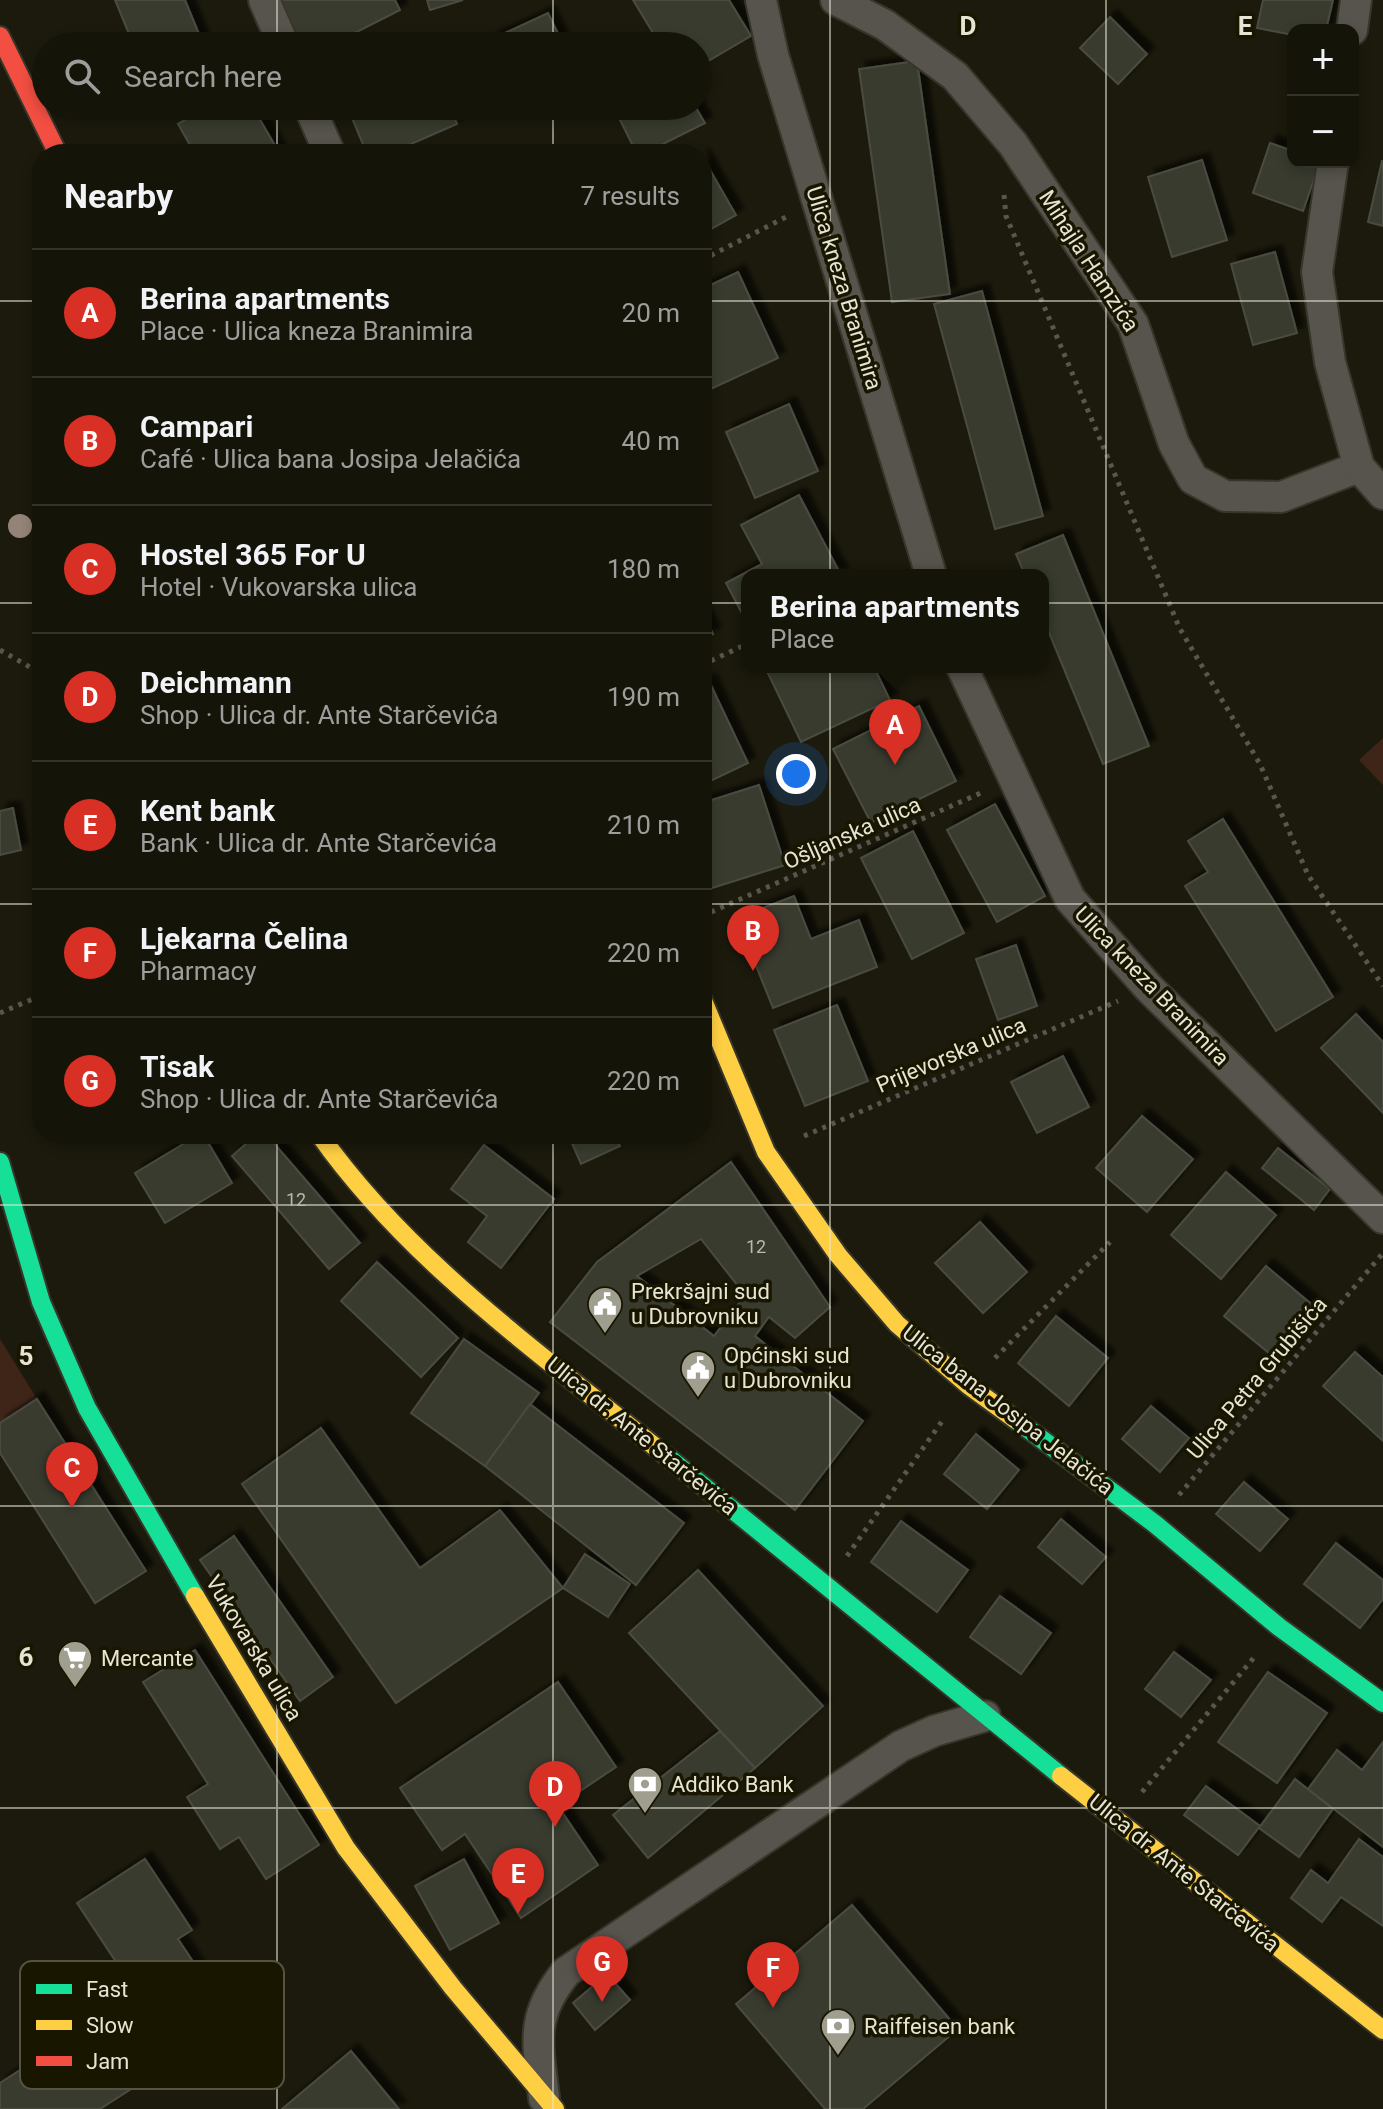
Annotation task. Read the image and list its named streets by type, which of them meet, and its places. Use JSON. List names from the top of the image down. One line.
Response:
{"streets":{"main road":["Ulica bana Josipa Jelačića","Ulica dr. Ante Starčevića","Vukovarska ulica"],"street":["Mihajla Hamzića","Ulica kneza Branimira"],"path":["Ošljanska ulica","Prijevorska ulica","Ulica Petra Grubišića"]},"crossings":[["Ulica kneza Branimira","Ošljanska ulica"],["Ulica kneza Branimira","Prijevorska ulica"],["Prijevorska ulica","Ulica bana Josipa Jelačića"],["Ulica Petra Grubišića","Ulica bana Josipa Jelačića"]],"places":{"public building":["Prekršajni sud u Dubrovniku","Općinski sud u Dubrovniku"],"supermarket":["Mercante"],"bank":["Addiko Bank","Raiffeisen bank"]},"house_numbers":["12","12"],"legend":["Fast","Slow","Jam"],"page":{"map_buttons":["+","−"],"search":"Search here","heading":["Nearby","7 results"],"list":[{"mark":"A","name":"Berina apartments","note":"Place · Ulica kneza Branimira","value":"20 m"},{"mark":"B","name":"Campari","note":"Café · Ulica bana Josipa Jelačića","value":"40 m"},{"mark":"C","name":"Hostel 365 For U","note":"Hotel · Vukovarska ulica","value":"180 m"},{"mark":"D","name":"Deichmann","note":"Shop · Ulica dr. Ante Starčevića","value":"190 m"},{"mark":"E","name":"Kent bank","note":"Bank · Ulica dr. Ante Starčevića","value":"210 m"},{"mark":"F","name":"Ljekarna Čelina","note":"Pharmacy","value":"220 m"},{"mark":"G","name":"Tisak","note":"Shop · Ulica dr. Ante Starčevića","value":"220 m"}],"popup":["Berina apartments","Place"],"pins":["A","B","C","D","E","G","F"]},"grid":{"columns":["D","E"],"rows":["5","6"]}}
